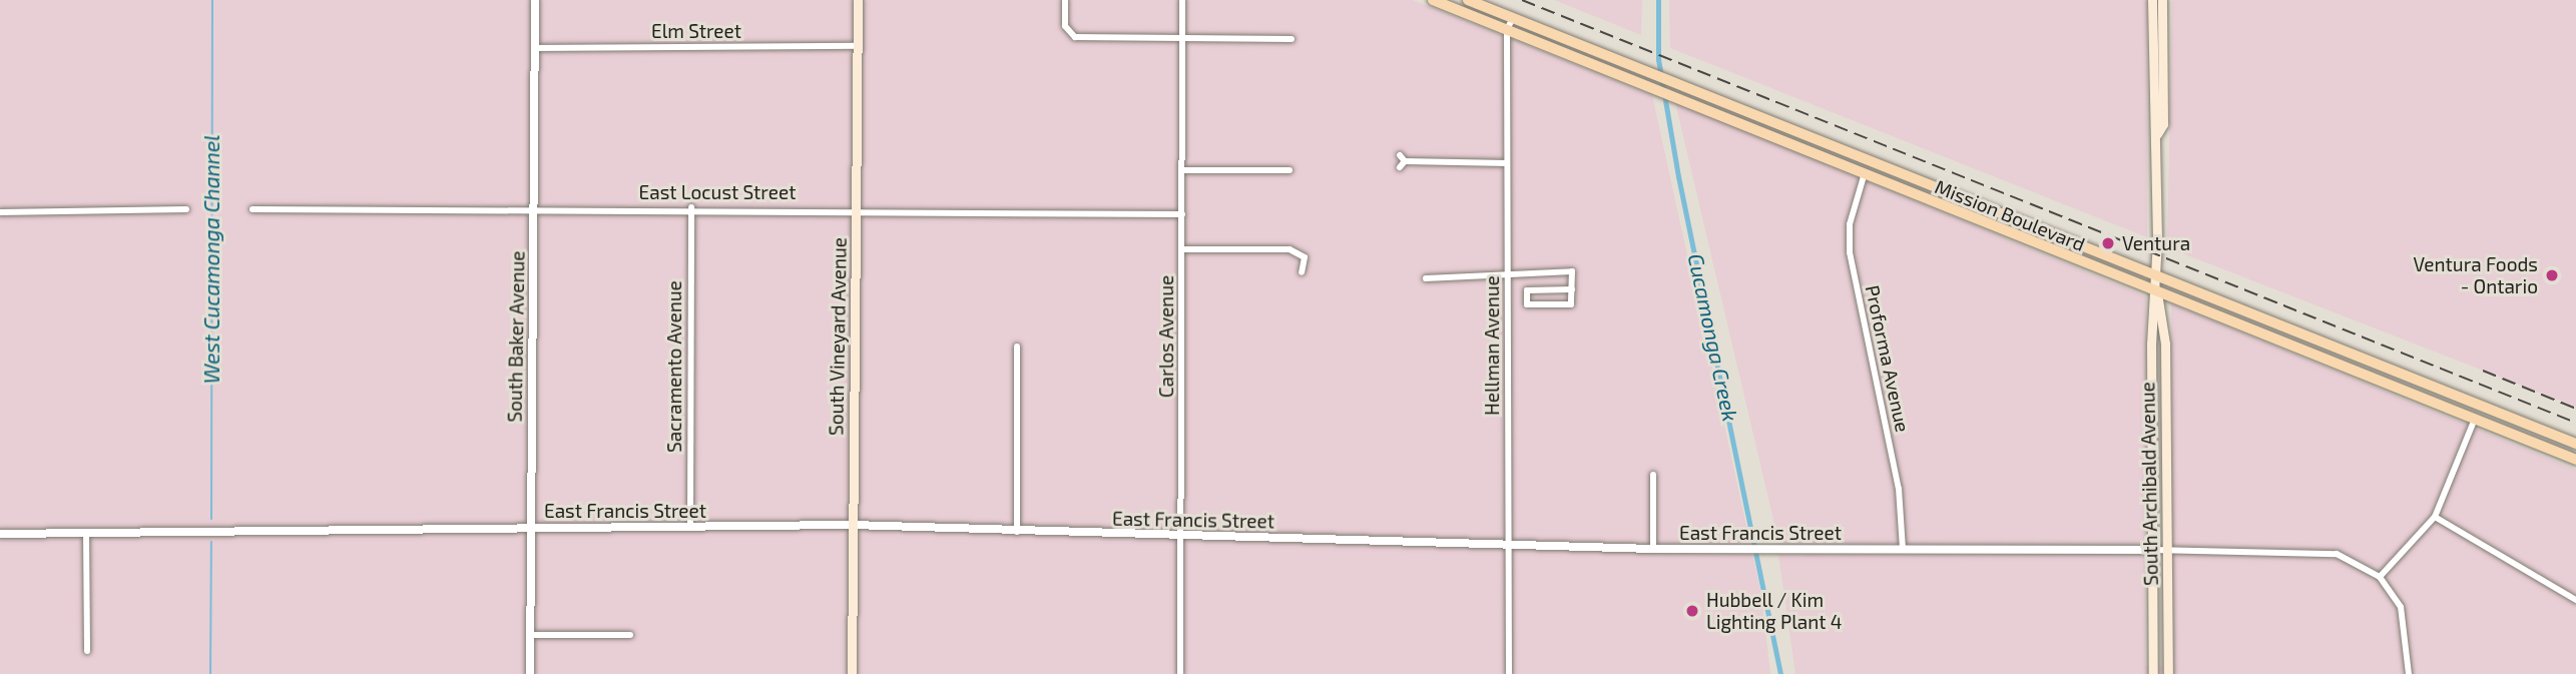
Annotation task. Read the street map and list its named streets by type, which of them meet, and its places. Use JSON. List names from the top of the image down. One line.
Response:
{"streets":{"main road":["Mission Boulevard","South Vineyard Avenue","South Archibald Avenue"],"street":["Elm Street","East Locust Street","South Baker Avenue","Carlos Avenue","Hellman Avenue","Proforma Avenue","Sacramento Avenue","East Francis Street"]},"crossings":[["Elm Street","South Baker Avenue"],["Elm Street","South Vineyard Avenue"],["East Locust Street","South Baker Avenue"],["East Locust Street","South Vineyard Avenue"],["East Locust Street","Carlos Avenue"],["East Locust Street","Sacramento Avenue"],["Mission Boulevard","Hellman Avenue"],["Mission Boulevard","Proforma Avenue"],["Mission Boulevard","South Archibald Avenue"],["South Baker Avenue","East Francis Street"],["South Vineyard Avenue","East Francis Street"],["Carlos Avenue","East Francis Street"],["Hellman Avenue","East Francis Street"],["Proforma Avenue","East Francis Street"],["Sacramento Avenue","East Francis Street"],["South Archibald Avenue","East Francis Street"]],"water":["West Cucamonga Channel","Cucamonga Creek"],"places":["Ventura","Ventura Foods - Ontario","Hubbell / Kim Lighting Plant 4"]}
